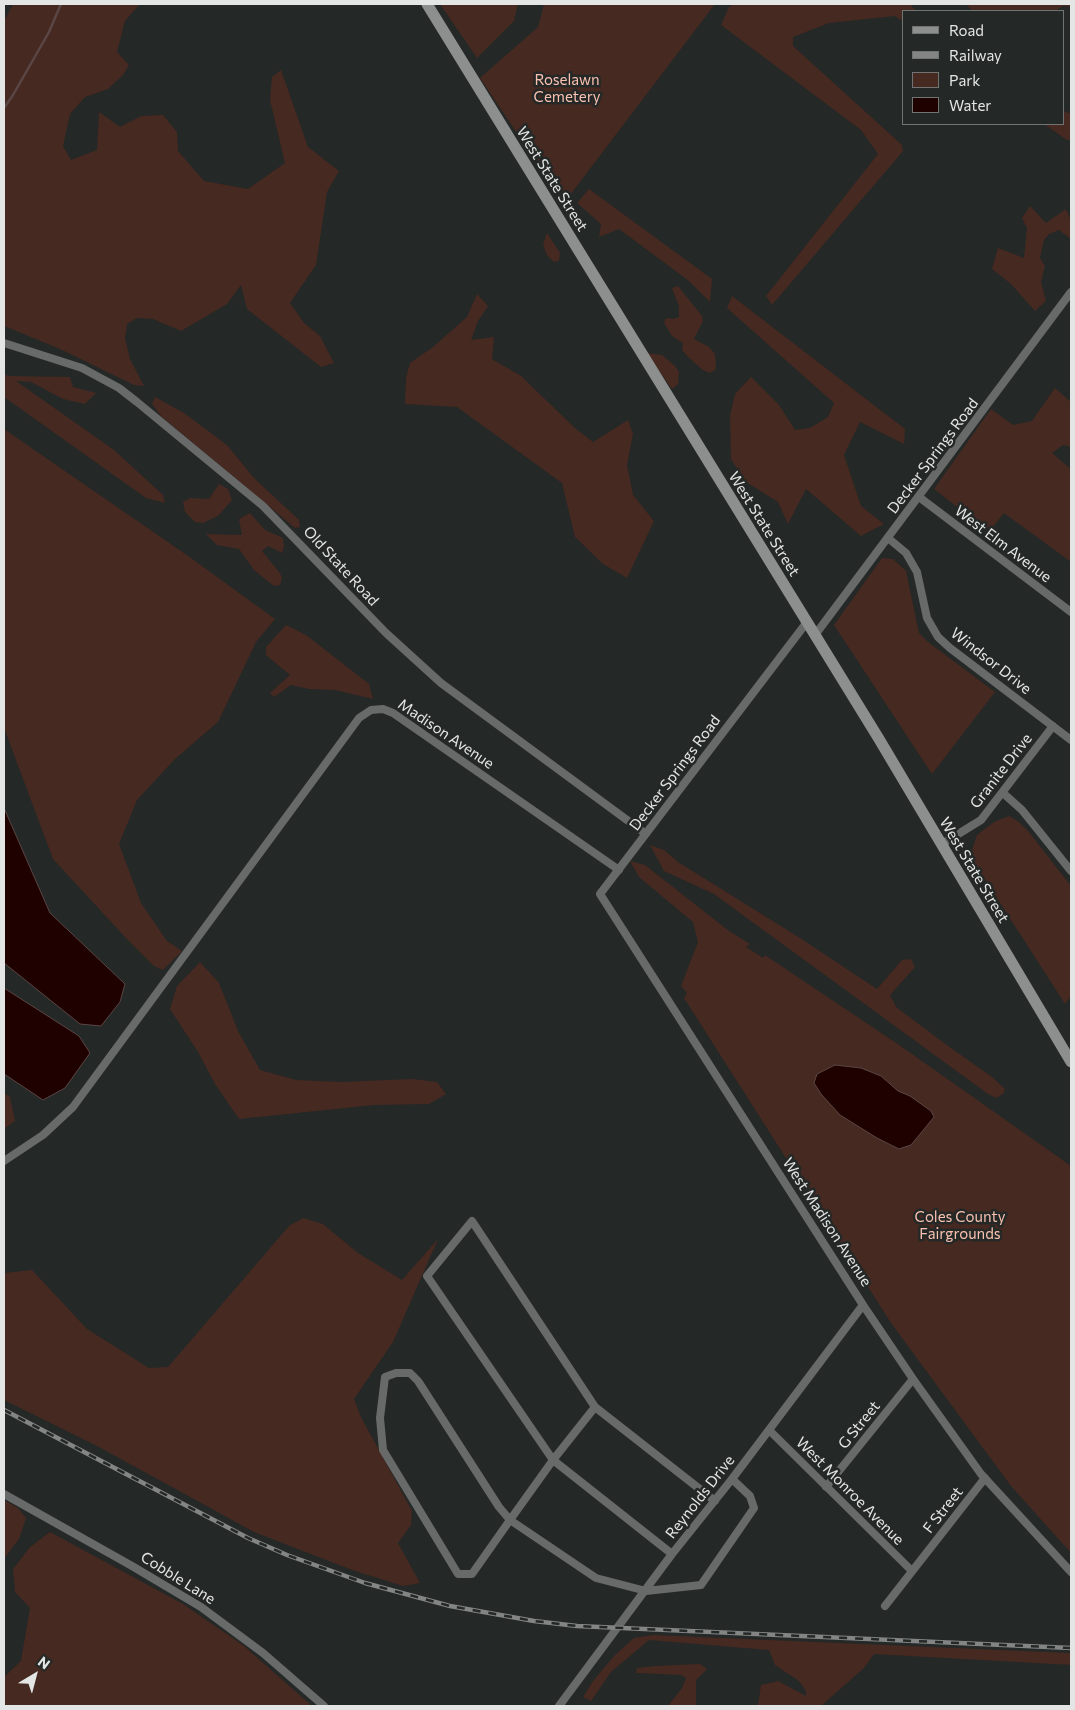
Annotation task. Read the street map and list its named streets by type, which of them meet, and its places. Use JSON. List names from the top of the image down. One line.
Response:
{"streets":{"street":["West State Street","Decker Springs Road","West Elm Avenue","Old State Road","Windsor Drive","Madison Avenue","Granite Drive","West Madison Avenue","G Street","West Monroe Avenue","Reynolds Drive","F Street","Cobble Lane"]},"crossings":[["West State Street","Decker Springs Road"],["West State Street","Granite Drive"],["Decker Springs Road","West Elm Avenue"],["Decker Springs Road","Old State Road"],["Decker Springs Road","Windsor Drive"],["Decker Springs Road","Madison Avenue"],["Decker Springs Road","West Madison Avenue"],["Windsor Drive","Granite Drive"],["Madison Avenue","West Madison Avenue"],["West Madison Avenue","G Street"],["West Madison Avenue","Reynolds Drive"],["West Madison Avenue","F Street"],["G Street","West Monroe Avenue"],["West Monroe Avenue","Reynolds Drive"],["West Monroe Avenue","F Street"]],"parks":["Roselawn Cemetery","Coles County Fairgrounds"],"legend":["Road","Railway","Park","Water"],"north":"top right"}
